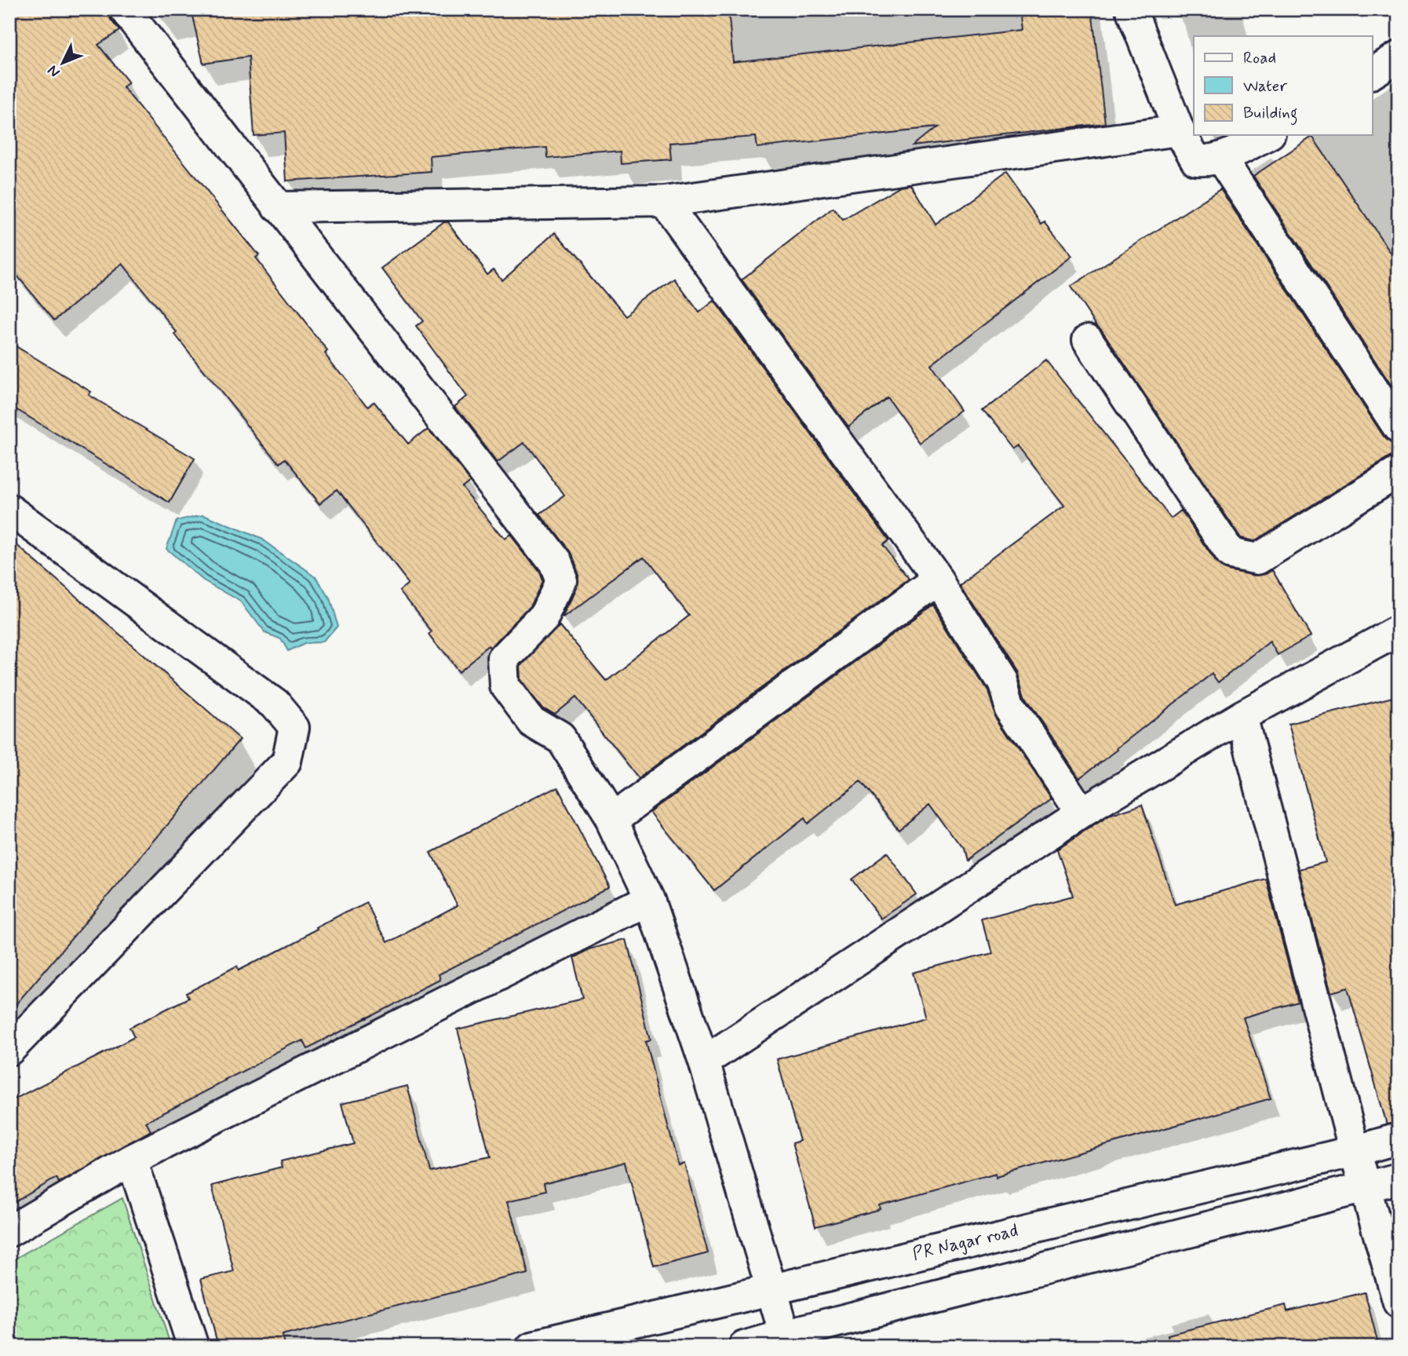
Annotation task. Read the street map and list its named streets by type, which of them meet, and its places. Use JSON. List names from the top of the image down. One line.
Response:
{"streets":{"street":["PR Nagar road"]},"legend":["Road","Water","Building"],"north":"bottom left"}
